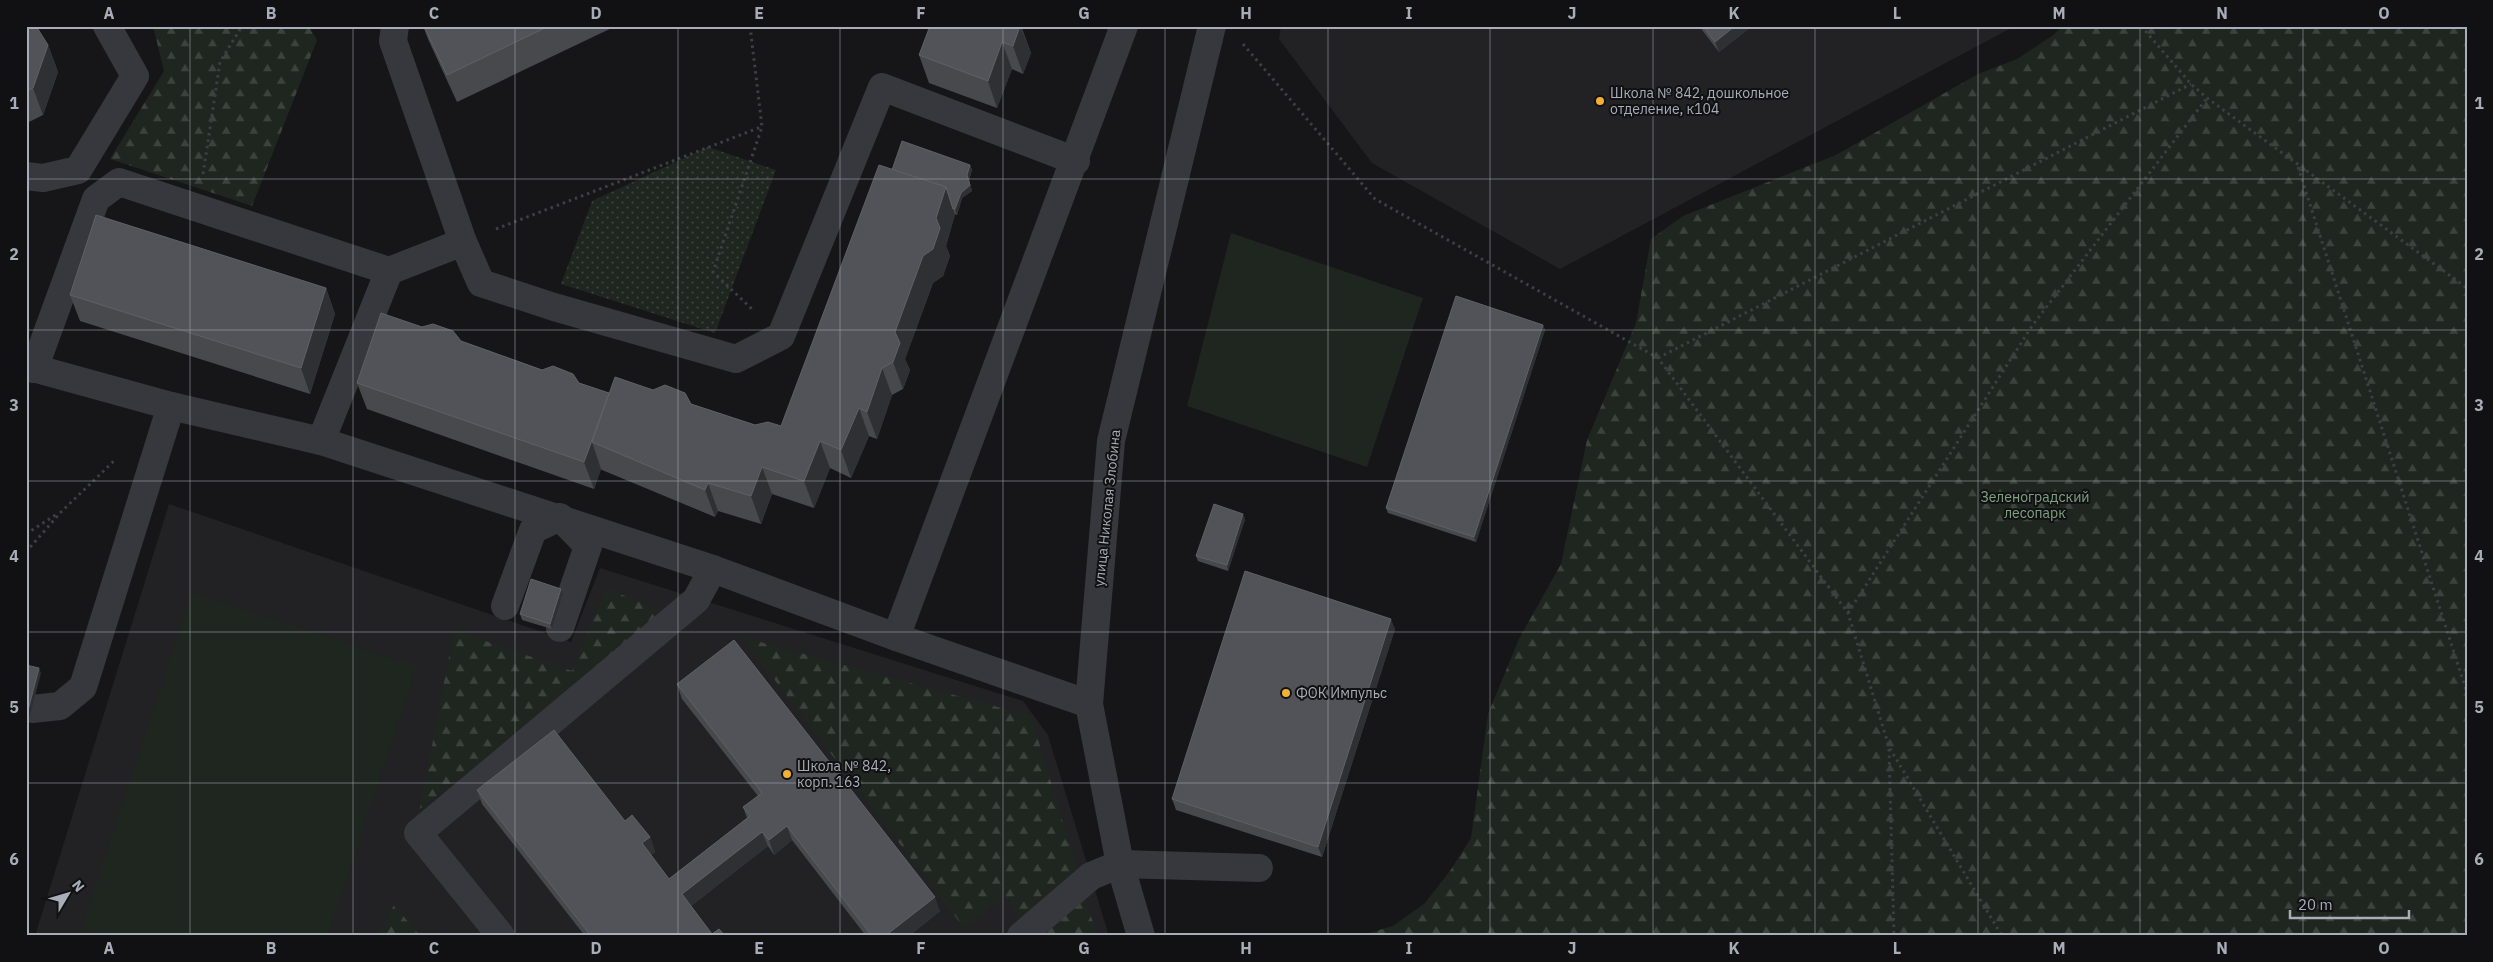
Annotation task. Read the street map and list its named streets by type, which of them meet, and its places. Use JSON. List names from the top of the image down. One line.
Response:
{"streets":{"street":["улица Николая Злобина"]},"parks":["Зеленоградский лесопарк"],"places":["Школа № 842, дошкольное отделение, к104","ФОК Импульс","Школа № 842, корп. 163"],"scale_bar":"20 m","north":"top right","grid":{"columns":["A","B","C","D","E","F","G","H","I","J","K","L","M","N","O"],"rows":["1","2","3","4","5","6"]}}
